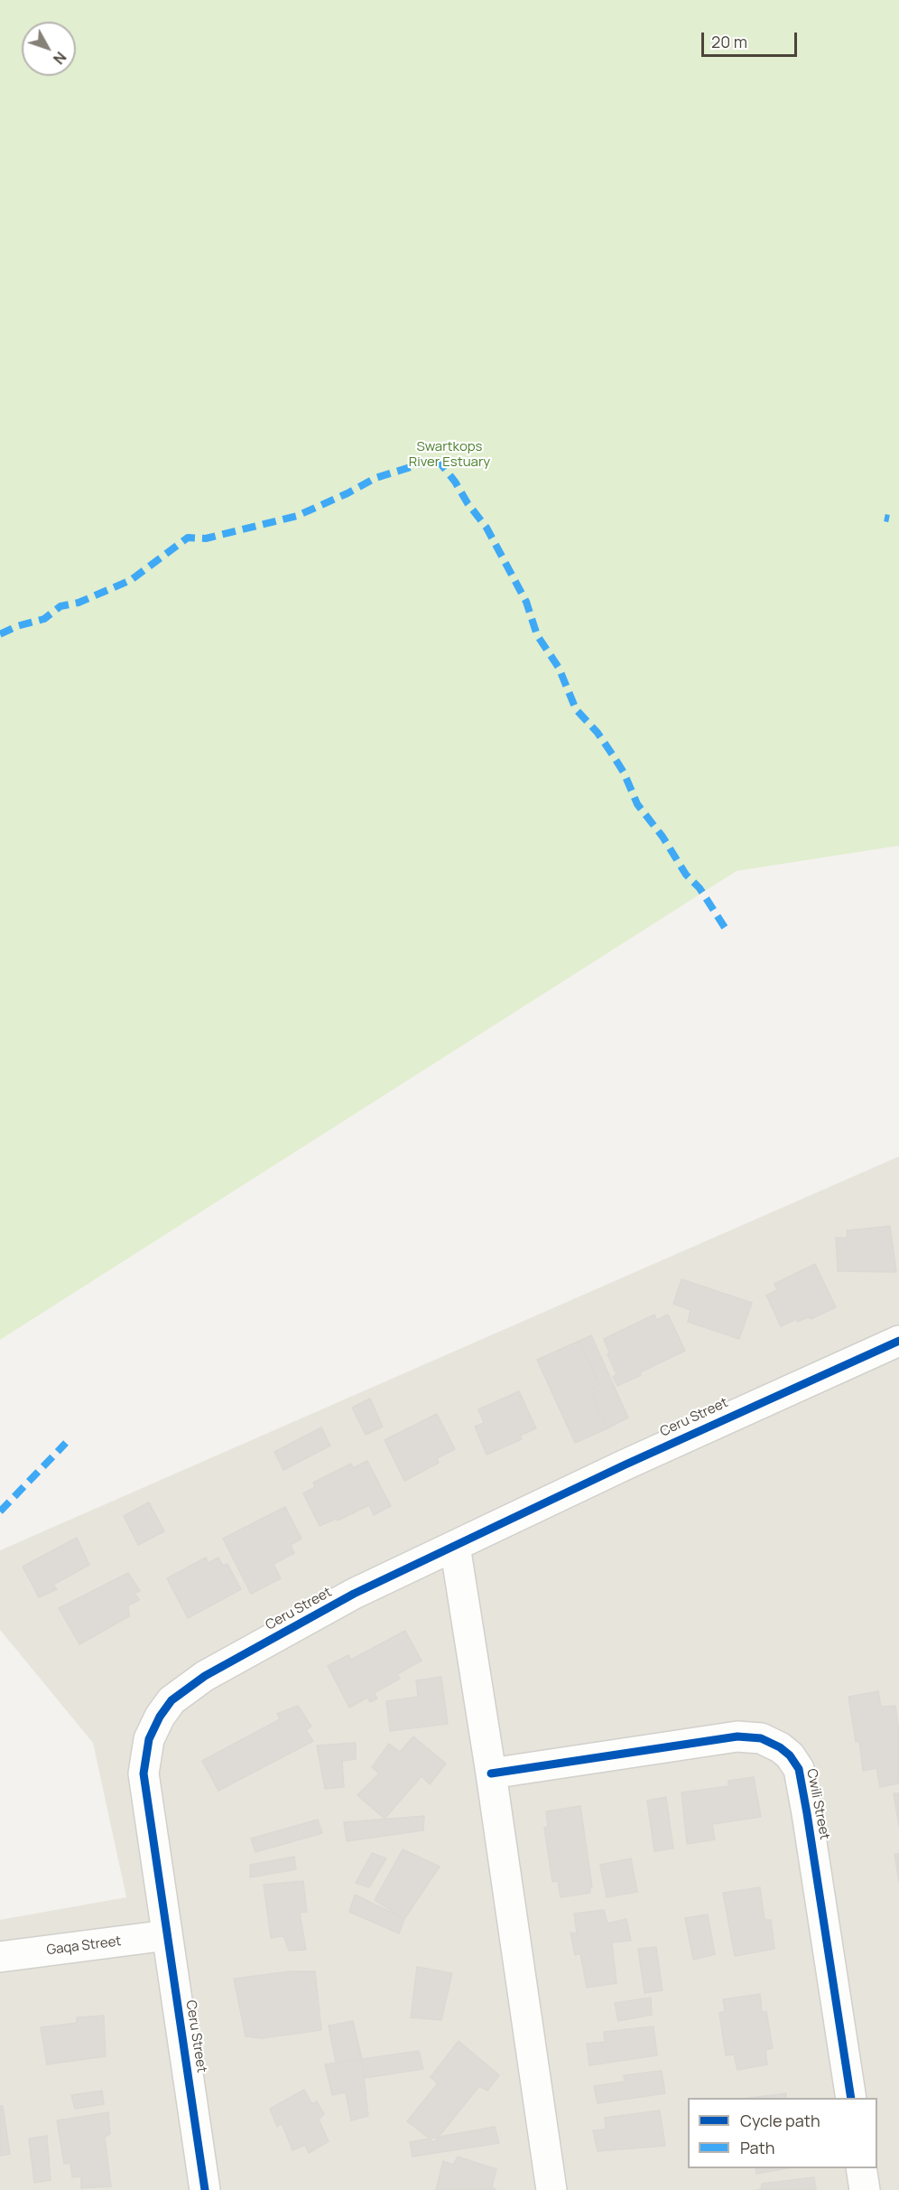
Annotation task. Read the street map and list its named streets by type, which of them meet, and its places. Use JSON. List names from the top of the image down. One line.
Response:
{"streets":{"street":["Ceru Street","Cwili Street","Gaqa Street"]},"crossings":[["Ceru Street","Gaqa Street"]],"parks":["Swartkops River Estuary"],"legend":["Cycle path","Path"],"scale_bar":"20 m","north":"bottom right"}
